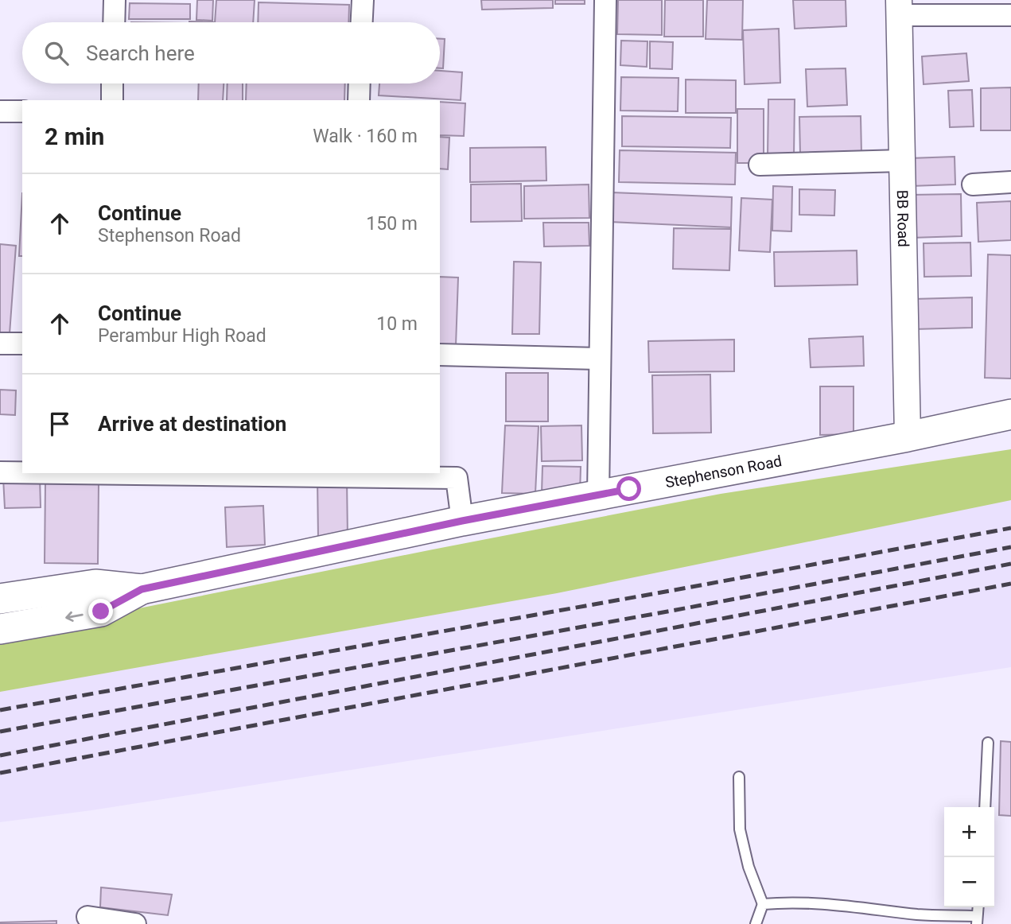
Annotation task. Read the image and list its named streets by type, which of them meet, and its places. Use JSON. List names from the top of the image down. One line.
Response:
{"streets":{"main road":["Stephenson Road"],"street":["BB Road"]},"crossings":[["BB Road","Stephenson Road"]],"page":{"search":"Search here","heading":["2 min","Walk · 160 m"],"list":[["Continue","Stephenson Road","150 m"],["Continue","Perambur High Road","10 m"],"Arrive at destination"],"map_buttons":["+","−"]}}
